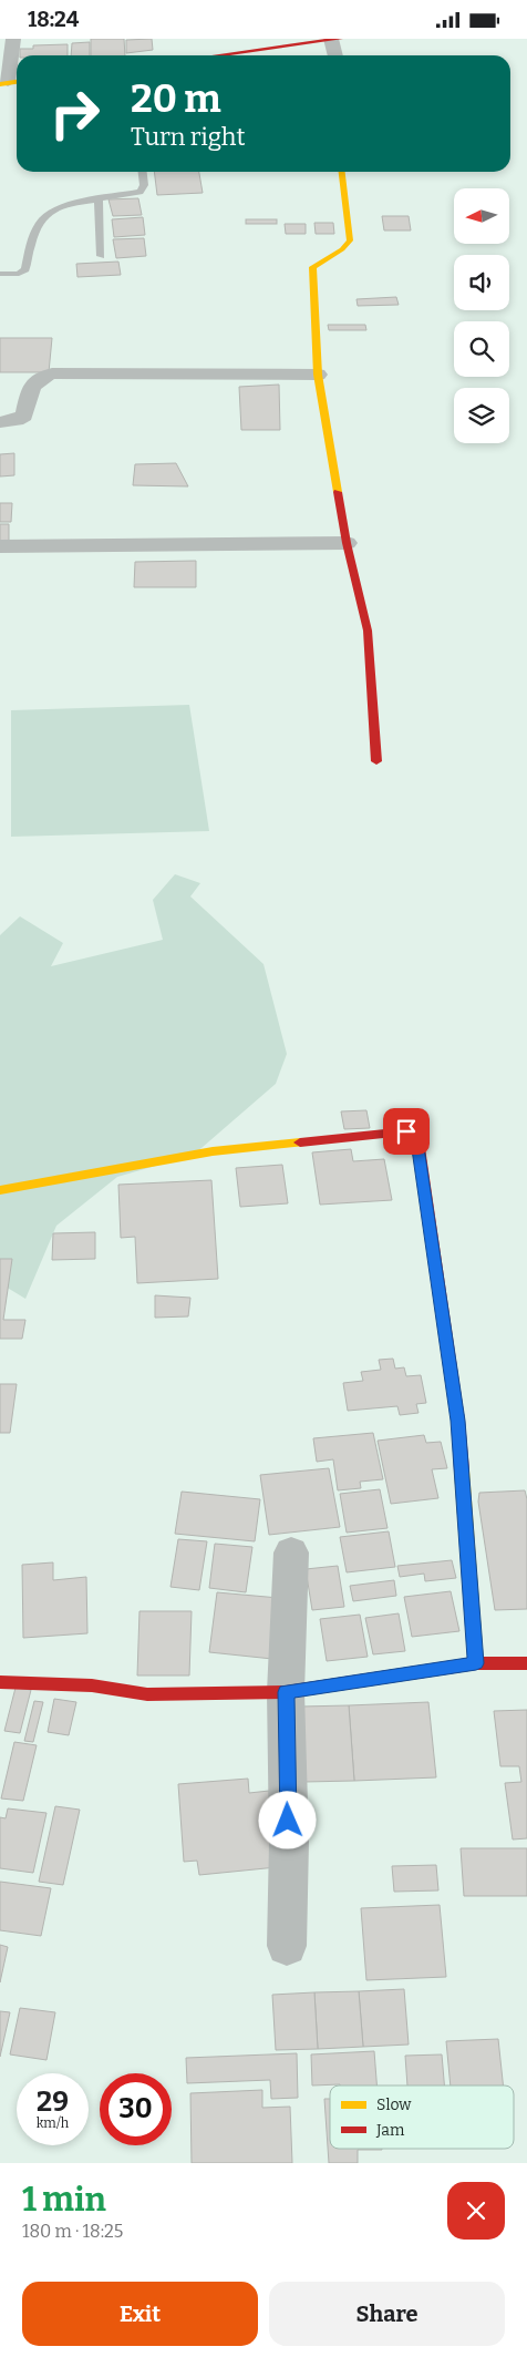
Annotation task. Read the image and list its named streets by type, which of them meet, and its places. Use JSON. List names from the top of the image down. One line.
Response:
{"legend":["Slow","Jam"],"north":"left","page":{"status":"18:24","turn":["20 m","Turn right"],"speed":"29 km/h","limit":"30","heading":["1 min","180 m · 18:25"],"buttons":["Exit","Share"]}}
